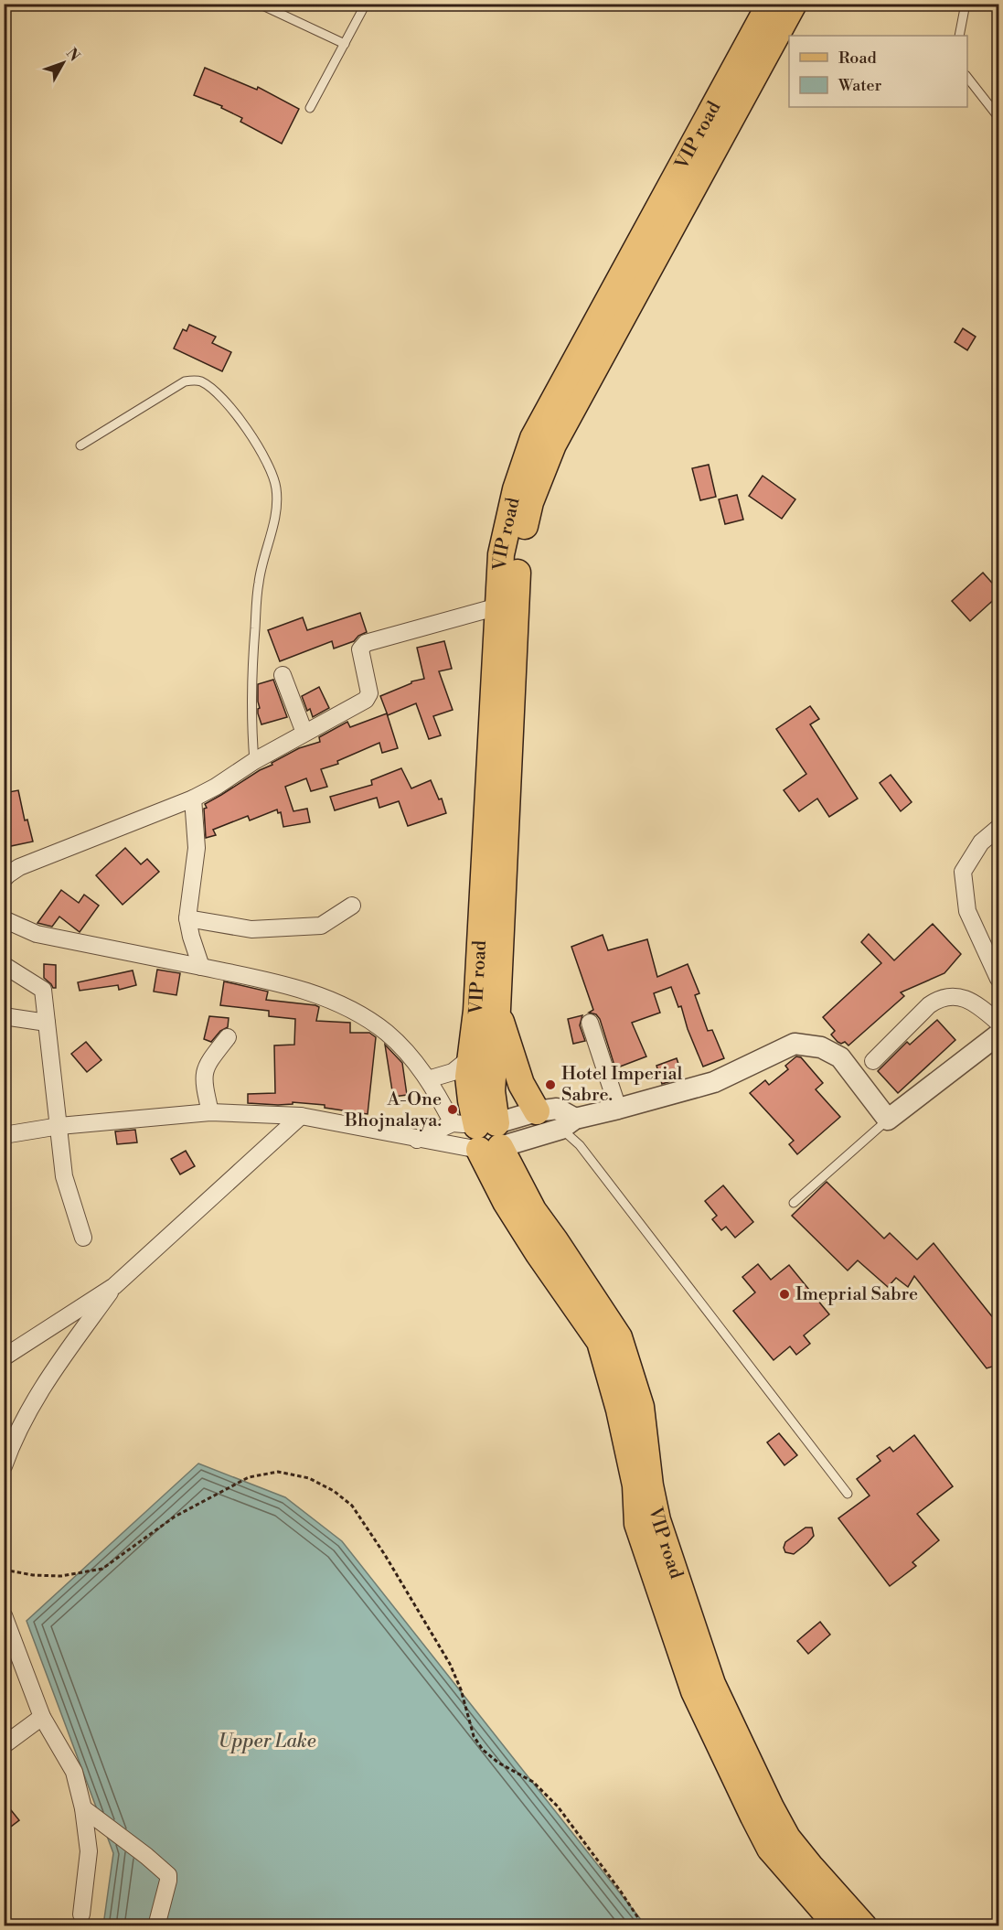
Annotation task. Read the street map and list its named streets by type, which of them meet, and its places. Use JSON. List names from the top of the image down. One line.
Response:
{"streets":{"main road":["VIP road"]},"water":["Upper Lake"],"places":["Hotel Imperial Sabre.","A-One Bhojnalaya.","Imeprial Sabre"],"legend":["Road","Water"],"north":"top right"}
